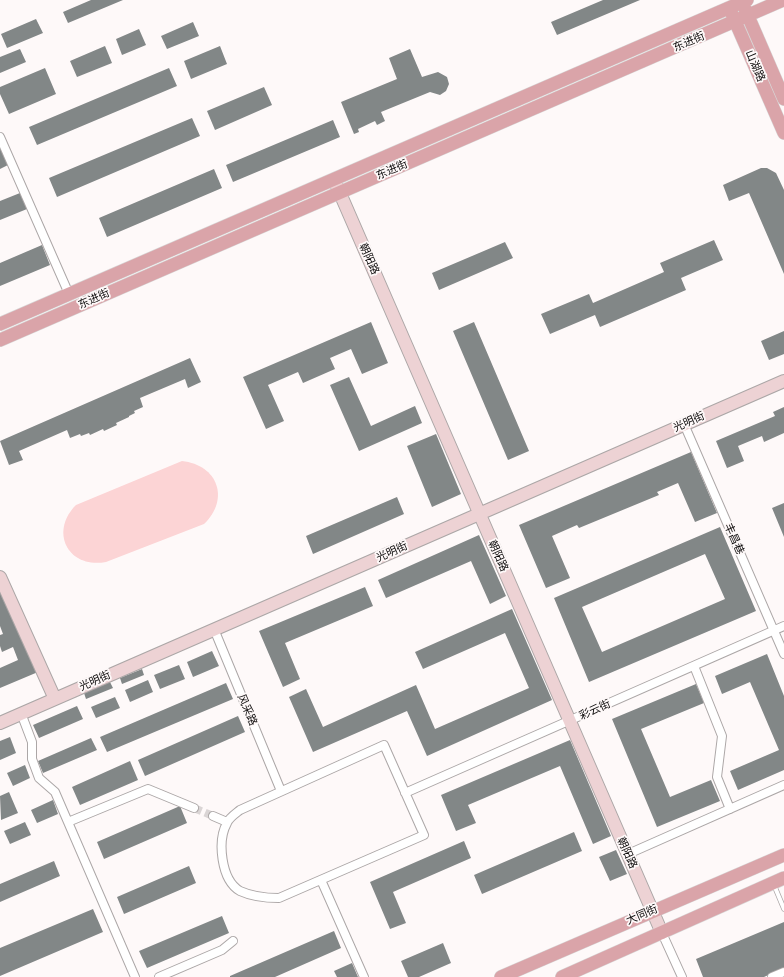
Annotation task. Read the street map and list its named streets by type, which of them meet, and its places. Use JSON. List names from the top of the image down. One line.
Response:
{"streets":{"main road":["东进街","山湖路","大同街"],"street":["朝阳路","光明街","丰昌巷","风采路","彩云街"]},"crossings":[["东进街","山湖路"],["东进街","朝阳路"],["朝阳路","光明街"],["朝阳路","彩云街"],["朝阳路","大同街"],["光明街","丰昌巷"],["光明街","风采路"],["丰昌巷","彩云街"]]}
